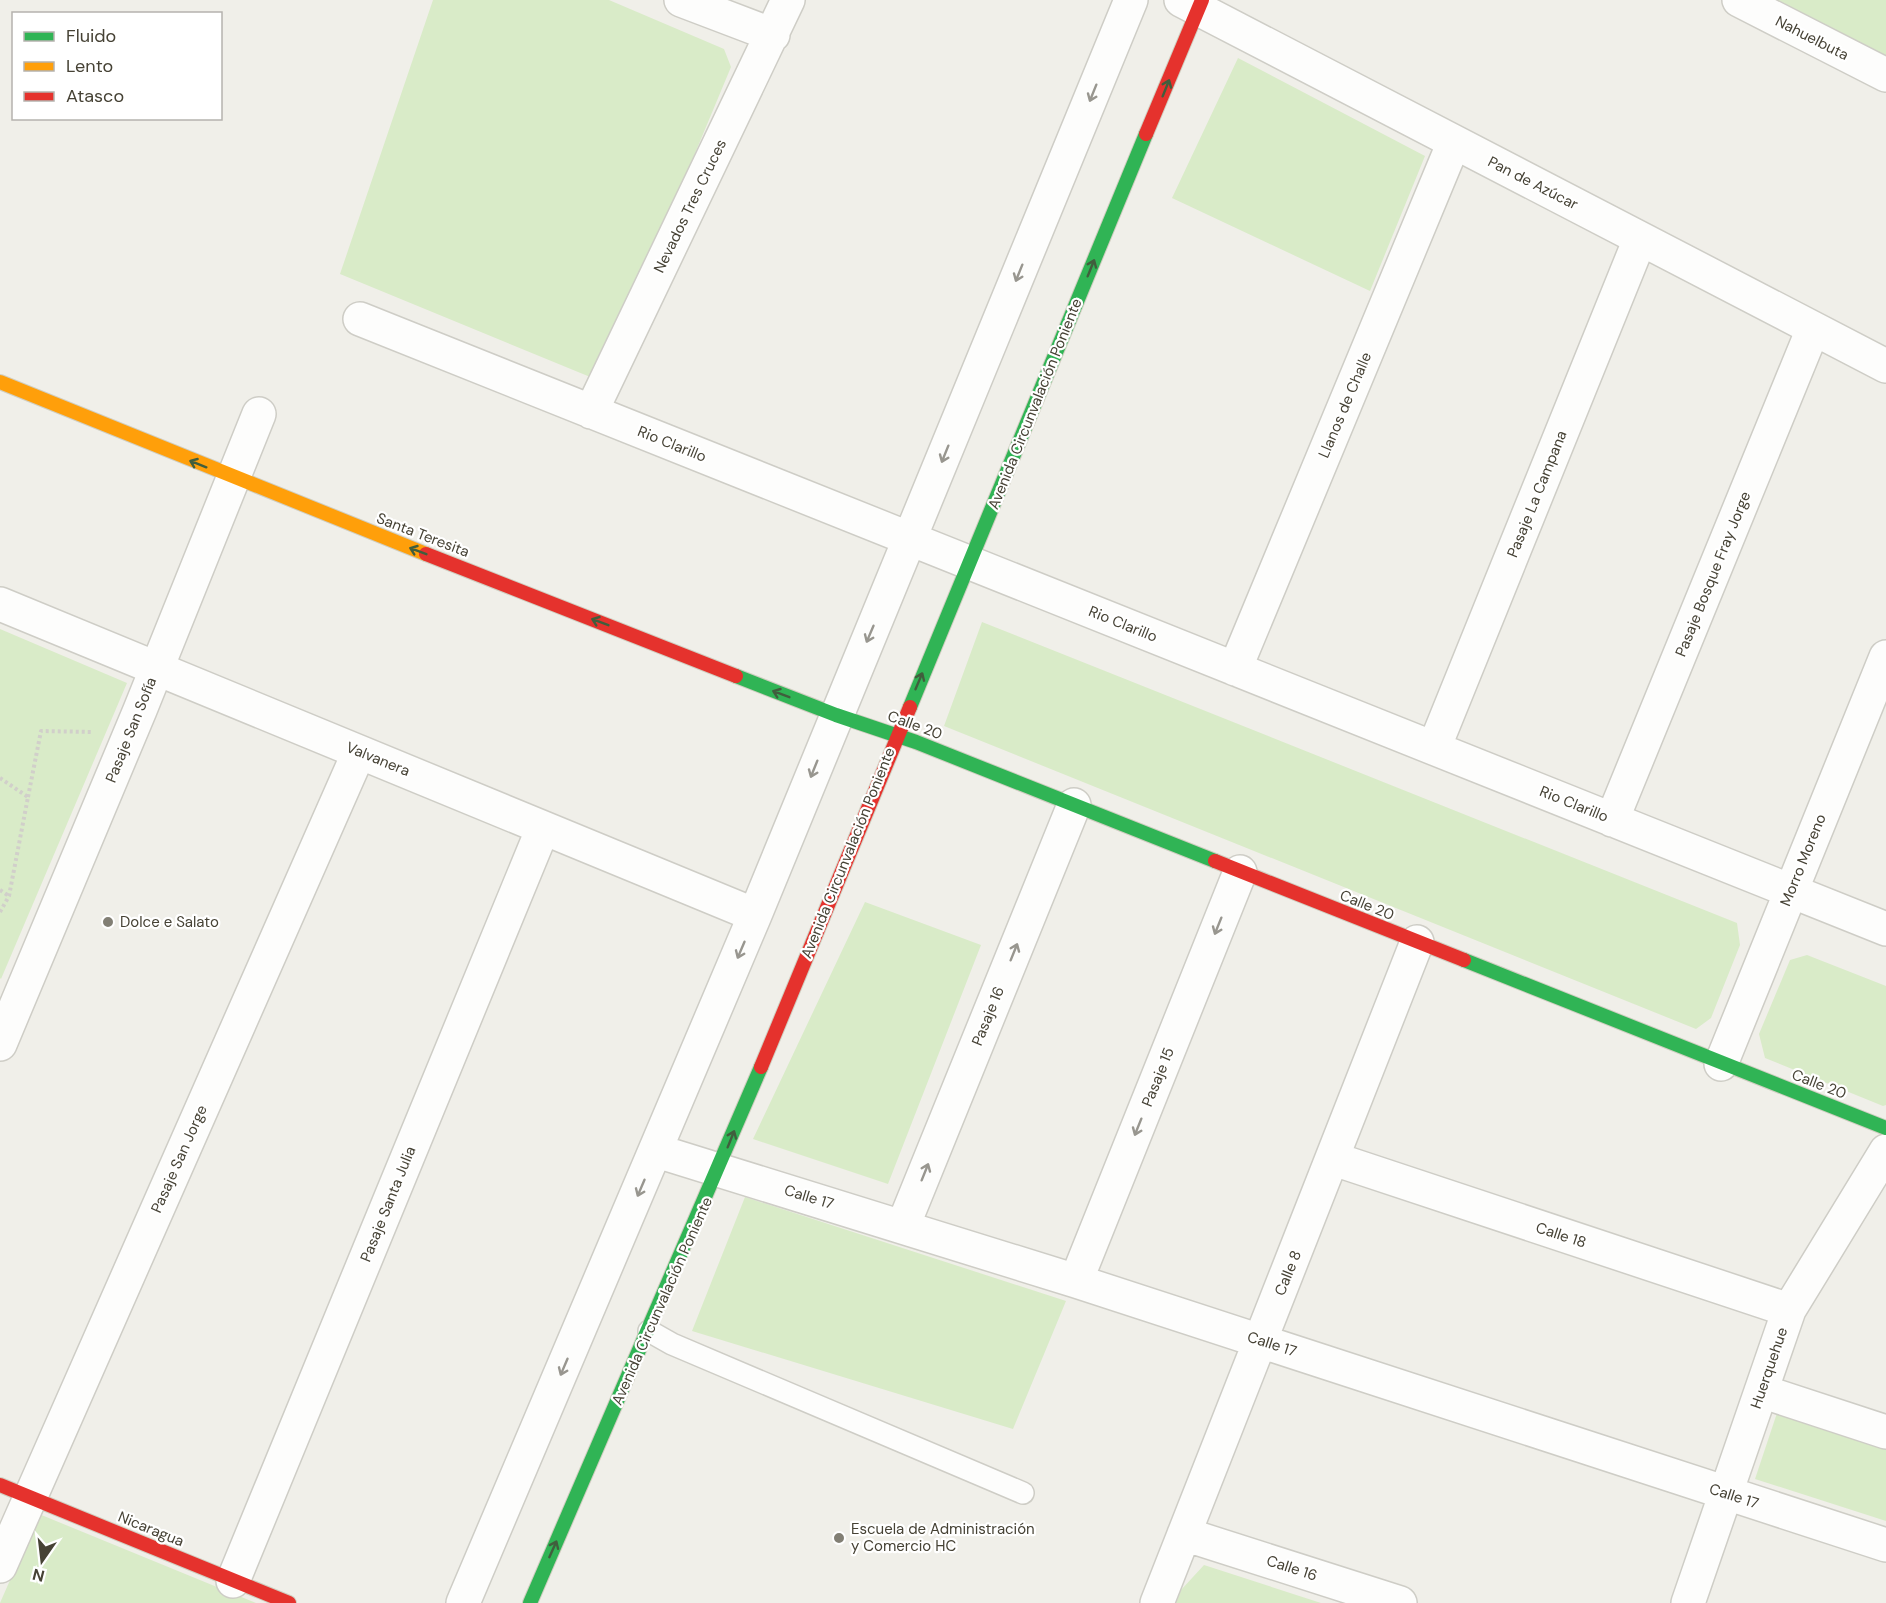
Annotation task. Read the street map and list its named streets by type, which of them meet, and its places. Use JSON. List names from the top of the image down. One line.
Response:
{"streets":{"street":["Nahuelbuta","Pan de Azúcar","Nevados Tres Cruces","Avenida Circunvalación Poniente","Llanos de Challe","Rio Clarillo","Pasaje La Campana","Santa Teresita","Pasaje Bosque Fray Jorge","Calle 20","Pasaje San Sofía","Valvanera","Morro Moreno","Pasaje 16","Pasaje 15","Pasaje San Jorge","Calle 17","Pasaje Santa Julia","Calle 18","Calle 8","Huerquehue","Nicaragua","Calle 16"]},"crossings":[["Pan de Azúcar","Avenida Circunvalación Poniente"],["Pan de Azúcar","Llanos de Challe"],["Pan de Azúcar","Pasaje La Campana"],["Pan de Azúcar","Pasaje Bosque Fray Jorge"],["Nevados Tres Cruces","Rio Clarillo"],["Avenida Circunvalación Poniente","Rio Clarillo"],["Avenida Circunvalación Poniente","Calle 20"],["Avenida Circunvalación Poniente","Calle 17"],["Llanos de Challe","Rio Clarillo"],["Rio Clarillo","Pasaje La Campana"],["Rio Clarillo","Pasaje Bosque Fray Jorge"],["Rio Clarillo","Morro Moreno"],["Santa Teresita","Calle 20"],["Santa Teresita","Pasaje San Sofía"],["Calle 20","Morro Moreno"],["Calle 20","Pasaje 16"],["Calle 20","Pasaje 15"],["Calle 20","Calle 8"],["Pasaje San Sofía","Valvanera"],["Valvanera","Pasaje San Jorge"],["Valvanera","Pasaje Santa Julia"],["Pasaje 16","Calle 17"],["Pasaje 15","Calle 17"],["Pasaje San Jorge","Nicaragua"],["Calle 17","Calle 8"],["Calle 17","Huerquehue"],["Pasaje Santa Julia","Nicaragua"],["Calle 18","Calle 8"],["Calle 18","Huerquehue"],["Calle 8","Calle 16"]],"one_way":["Santa Teresita","Pasaje 15"],"places":["Dolce e Salato","Escuela de Administración y Comercio HC"],"legend":["Fluido","Lento","Atasco"],"north":"bottom"}
